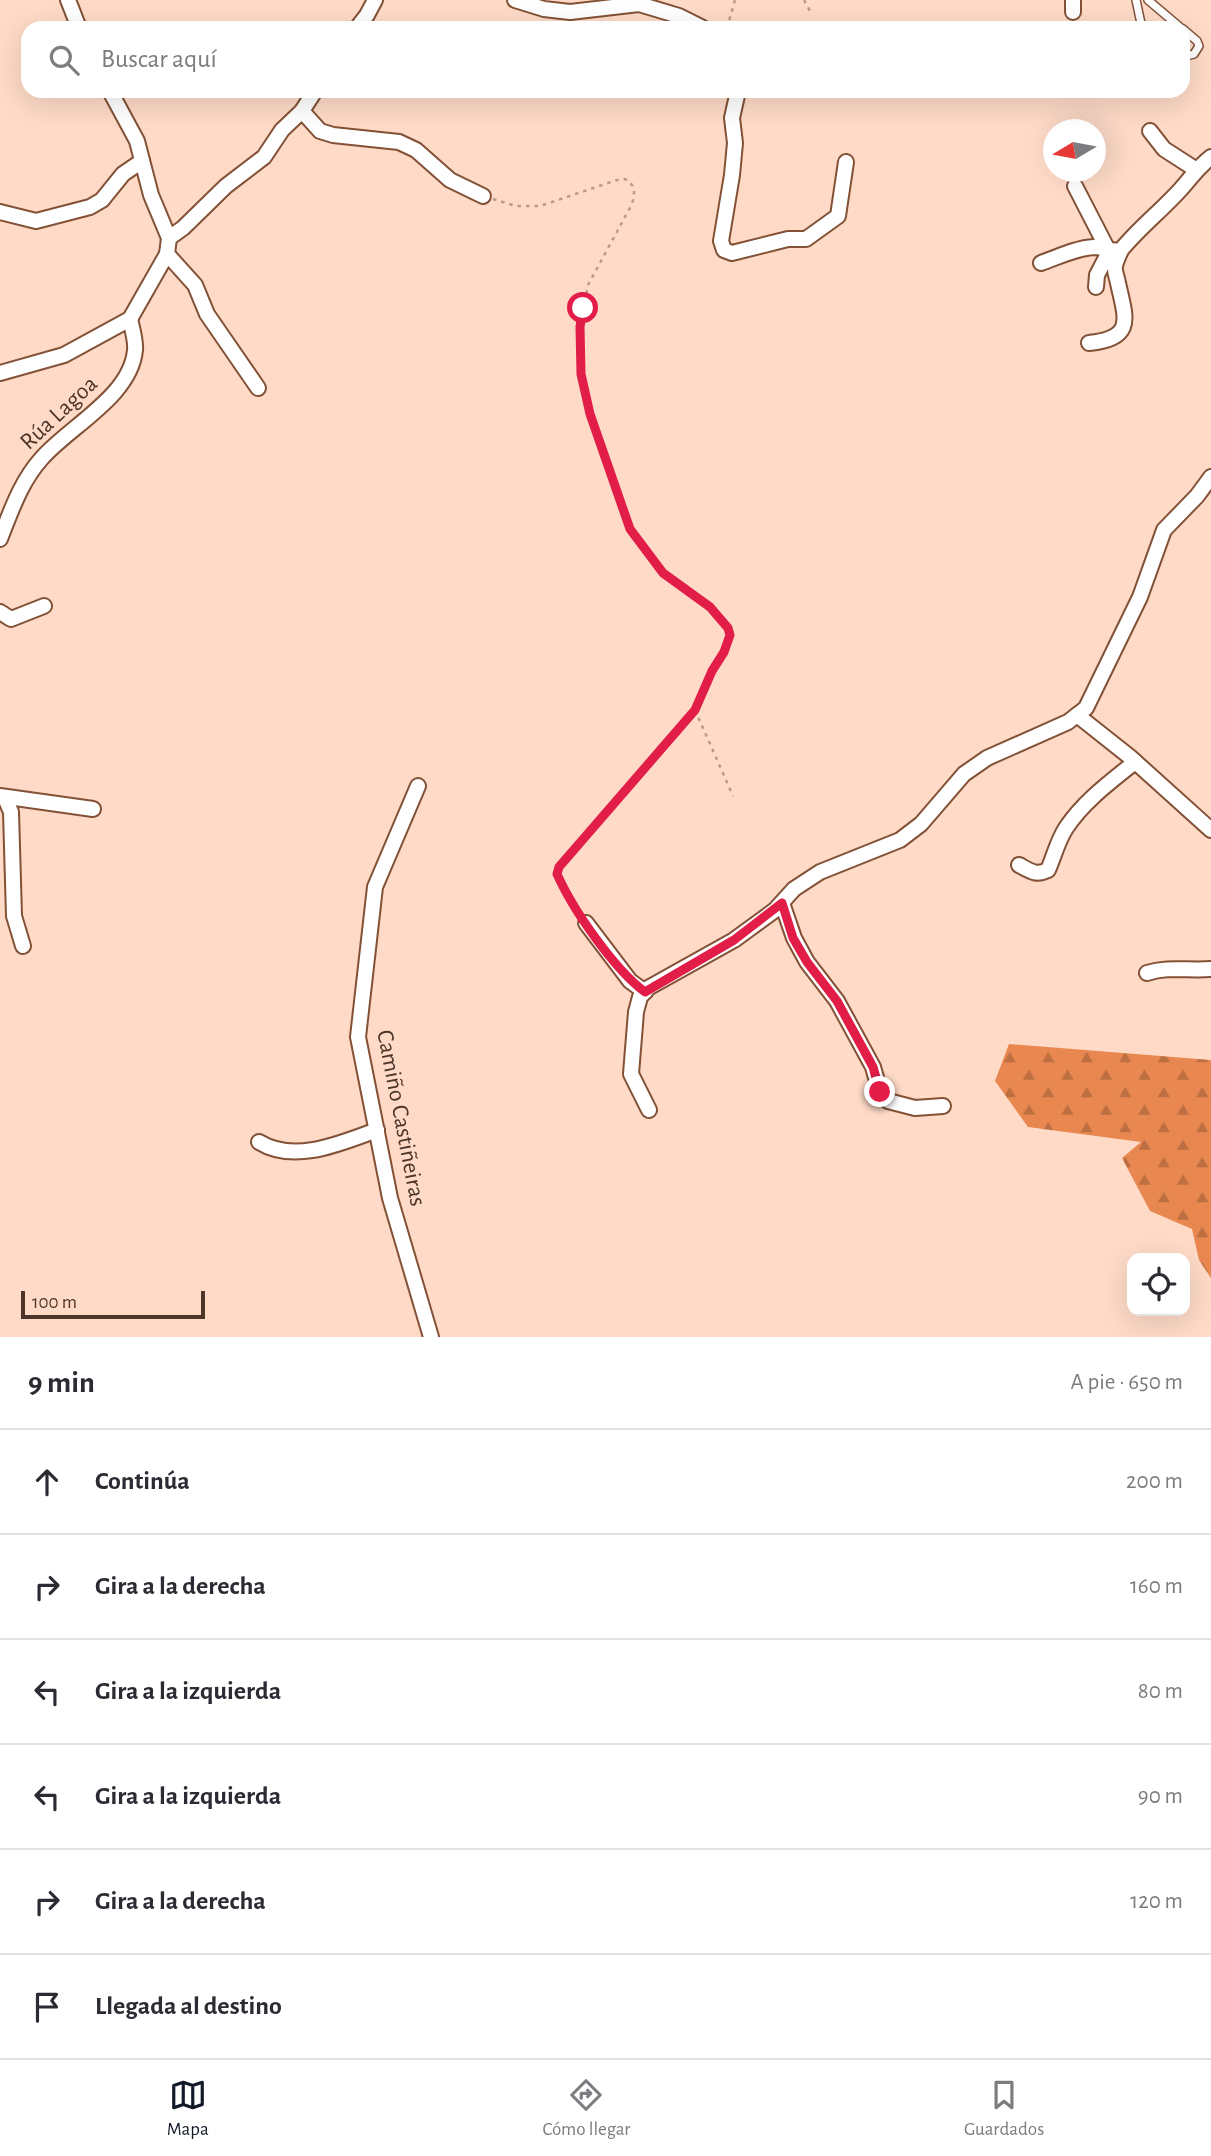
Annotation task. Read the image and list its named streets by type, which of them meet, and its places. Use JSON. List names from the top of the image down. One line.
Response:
{"streets":{"street":["Rúa Lagoa","Camiño Castiñeiras"]},"scale_bar":"100 m","north":"left","page":{"search":"Buscar aquí","scale":"100 m","heading":["9 min","A pie · 650 m"],"list":[["Continúa","200 m"],["Gira a la derecha","160 m"],["Gira a la izquierda","80 m"],["Gira a la izquierda","90 m"],["Gira a la derecha","120 m"],"Llegada al destino"],"nav":["Mapa","Cómo llegar","Guardados"]}}
